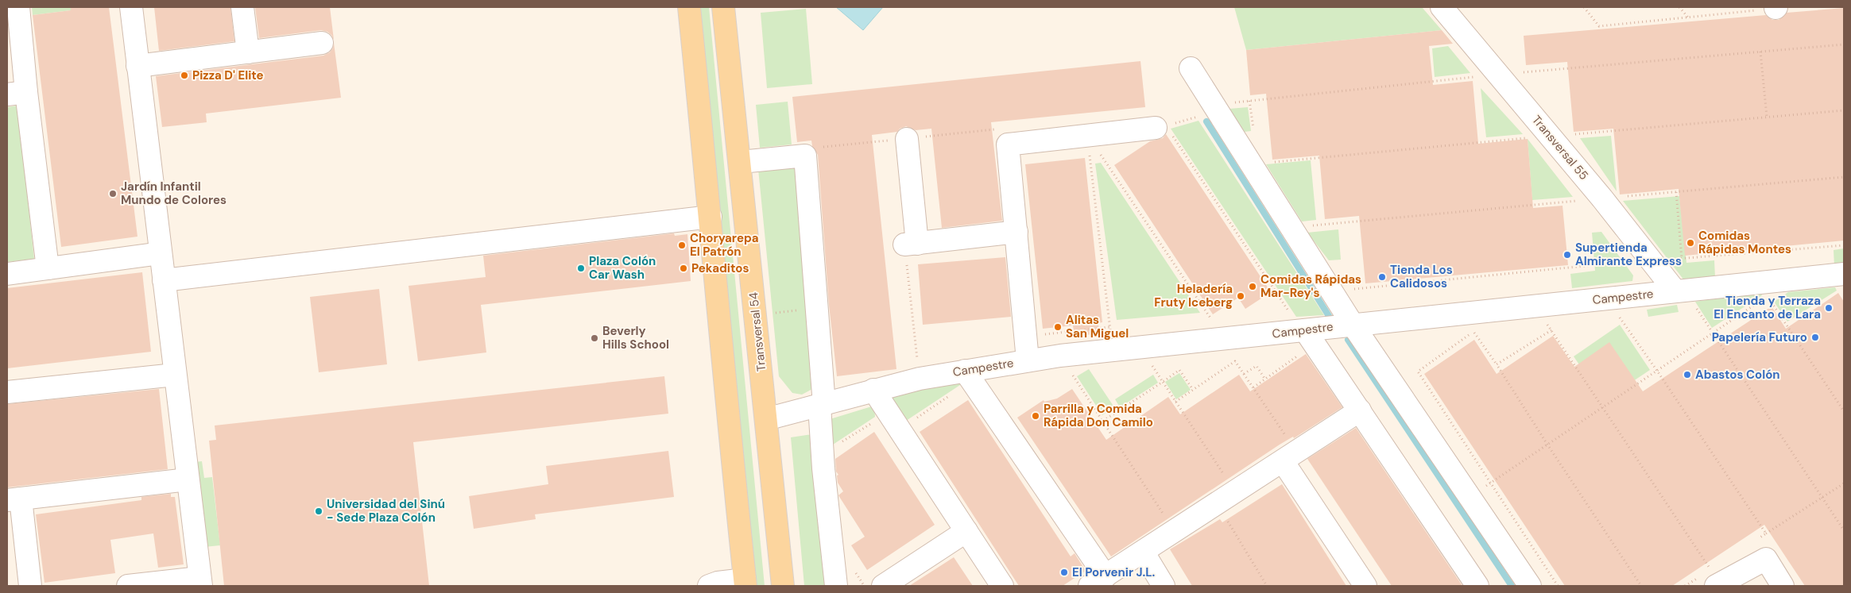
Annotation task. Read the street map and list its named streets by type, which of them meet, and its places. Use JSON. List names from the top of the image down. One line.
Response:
{"streets":{"main road":["Transversal 54"],"street":["Transversal 55","Campestre"]},"crossings":[["Transversal 55","Campestre"],["Campestre","Transversal 54"]],"places":["Pizza D' Elite","Jardín Infantil Mundo de Colores","Comidas Rápidas Montes","Choryarepa El Patrón","Supertienda Almirante Express","Plaza Colón Car Wash","Pekaditos","Tienda Los Calidosos","Comidas Rápidas Mar-Rey's","Heladería Fruty Iceberg","Tienda y Terraza El Encanto de Lara","Alitas San Miguel","Papelería Futuro","Beverly Hills School","Abastos Colón","Parrilla y Comida Rápida Don Camilo","Universidad del Sinú - Sede Plaza Colón","El Porvenir J.L."]}
